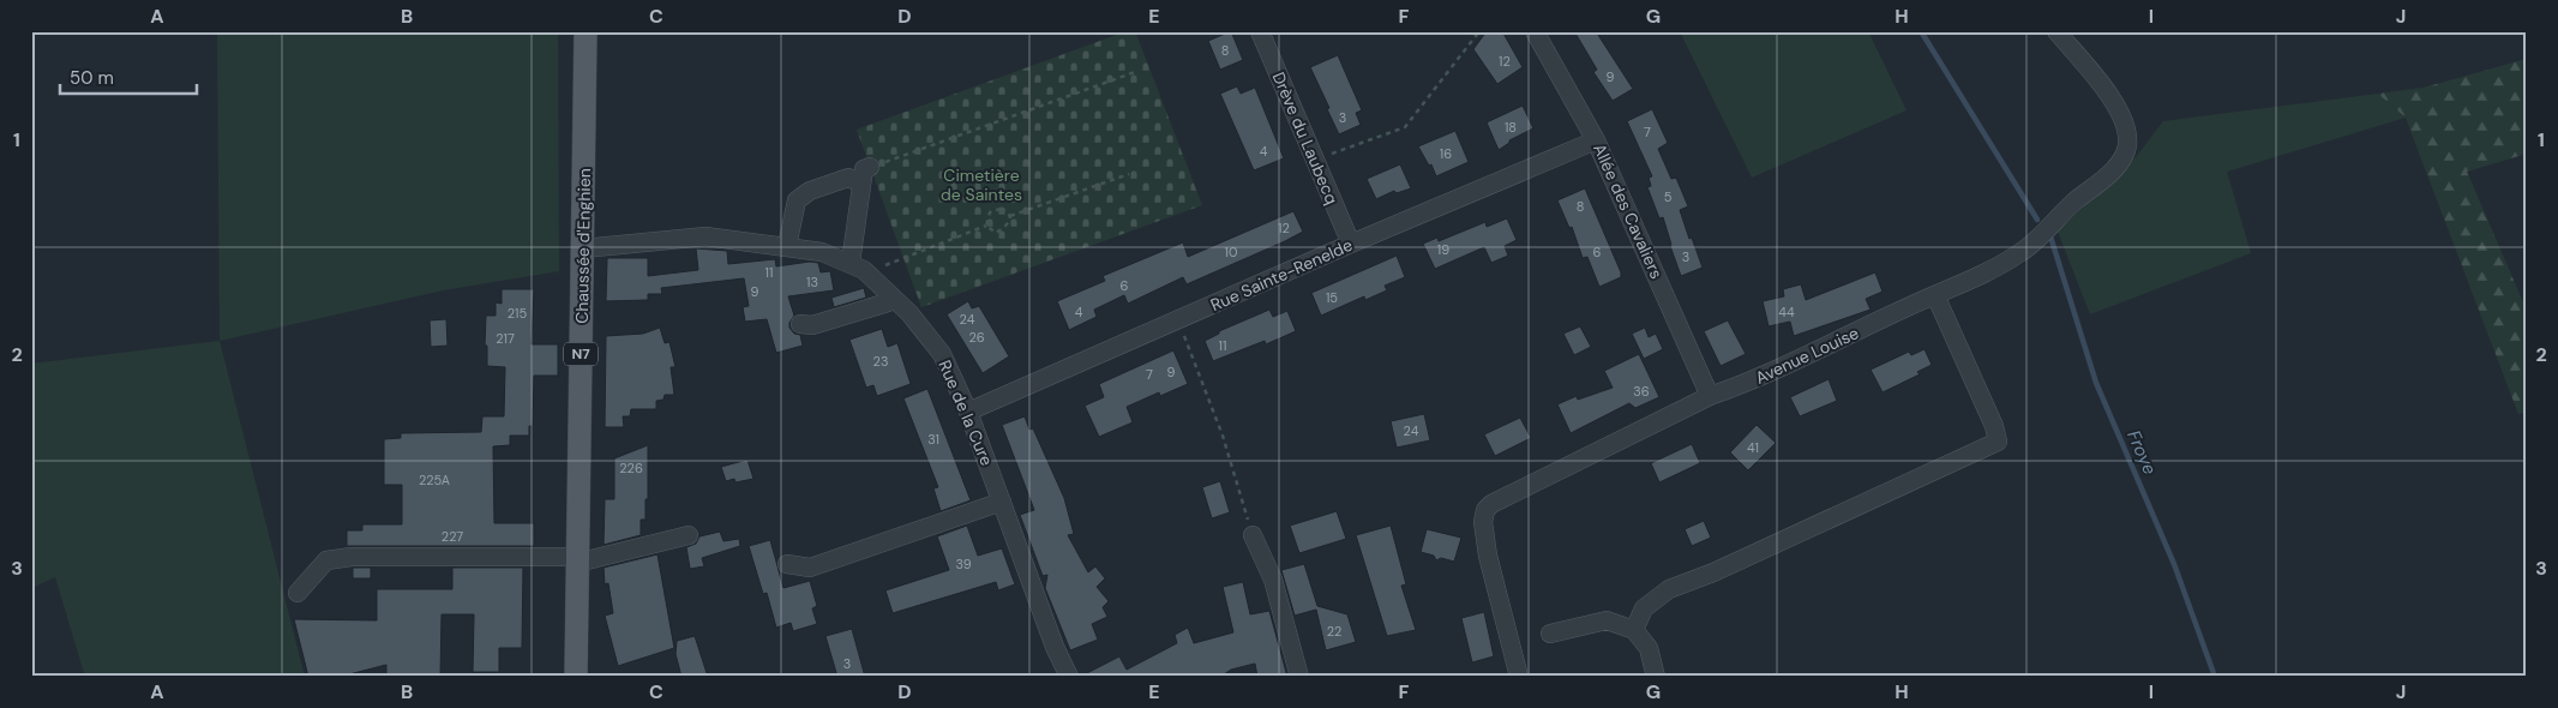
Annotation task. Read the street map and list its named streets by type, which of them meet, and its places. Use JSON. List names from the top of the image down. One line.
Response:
{"streets":{"main road":["Chaussée d'Enghien","N7"],"street":["Drève du Laubecq","Allée des Cavaliers","Rue Sainte-Renelde","Avenue Louise","Rue de la Cure"]},"crossings":[["Drève du Laubecq","Rue Sainte-Renelde"],["Allée des Cavaliers","Rue Sainte-Renelde"],["Allée des Cavaliers","Avenue Louise"],["Chaussée d'Enghien","Rue de la Cure"],["Rue Sainte-Renelde","Rue de la Cure"]],"water":["Froye"],"parks":["Cimetière de Saintes"],"house_numbers":["8","12","9","3","18","7","4","16","5","8","12","19","10","6","3","11","13","6","9","15","4","44","215","24","26","217","11","23","9","7","36","24","31","41","226","225A","227","39","22","3"],"scale_bar":"50 m","grid":{"columns":["A","B","C","D","E","F","G","H","I","J"],"rows":["1","2","3"]}}
